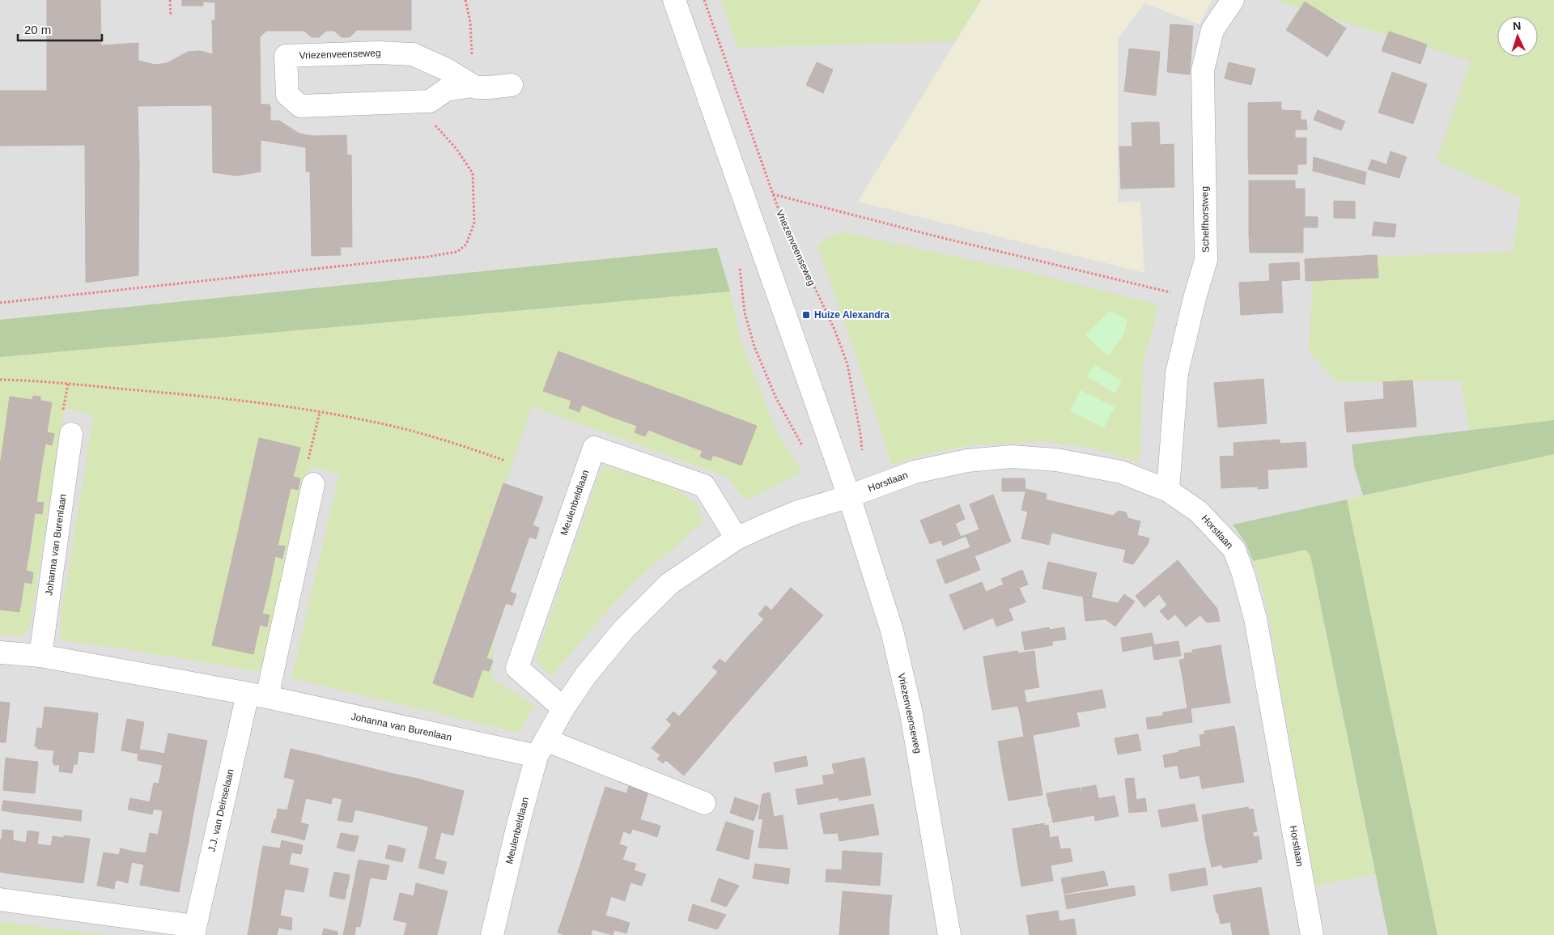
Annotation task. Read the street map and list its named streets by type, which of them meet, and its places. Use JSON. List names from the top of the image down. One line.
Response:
{"streets":{"street":["Vriezenveenseweg","Schelfhorstweg","Horstlaan","Meulenbeldlaan","Johanna van Burenlaan","J.J. van Deinselaan"]},"crossings":[["Vriezenveenseweg","Horstlaan"],["Vriezenveenseweg","Meulenbeldlaan"],["Schelfhorstweg","Horstlaan"],["Horstlaan","Meulenbeldlaan"],["Meulenbeldlaan","Johanna van Burenlaan"],["Johanna van Burenlaan","J.J. van Deinselaan"]],"places":{"transit":["Huize Alexandra"]},"scale_bar":"20 m","north":"top"}
